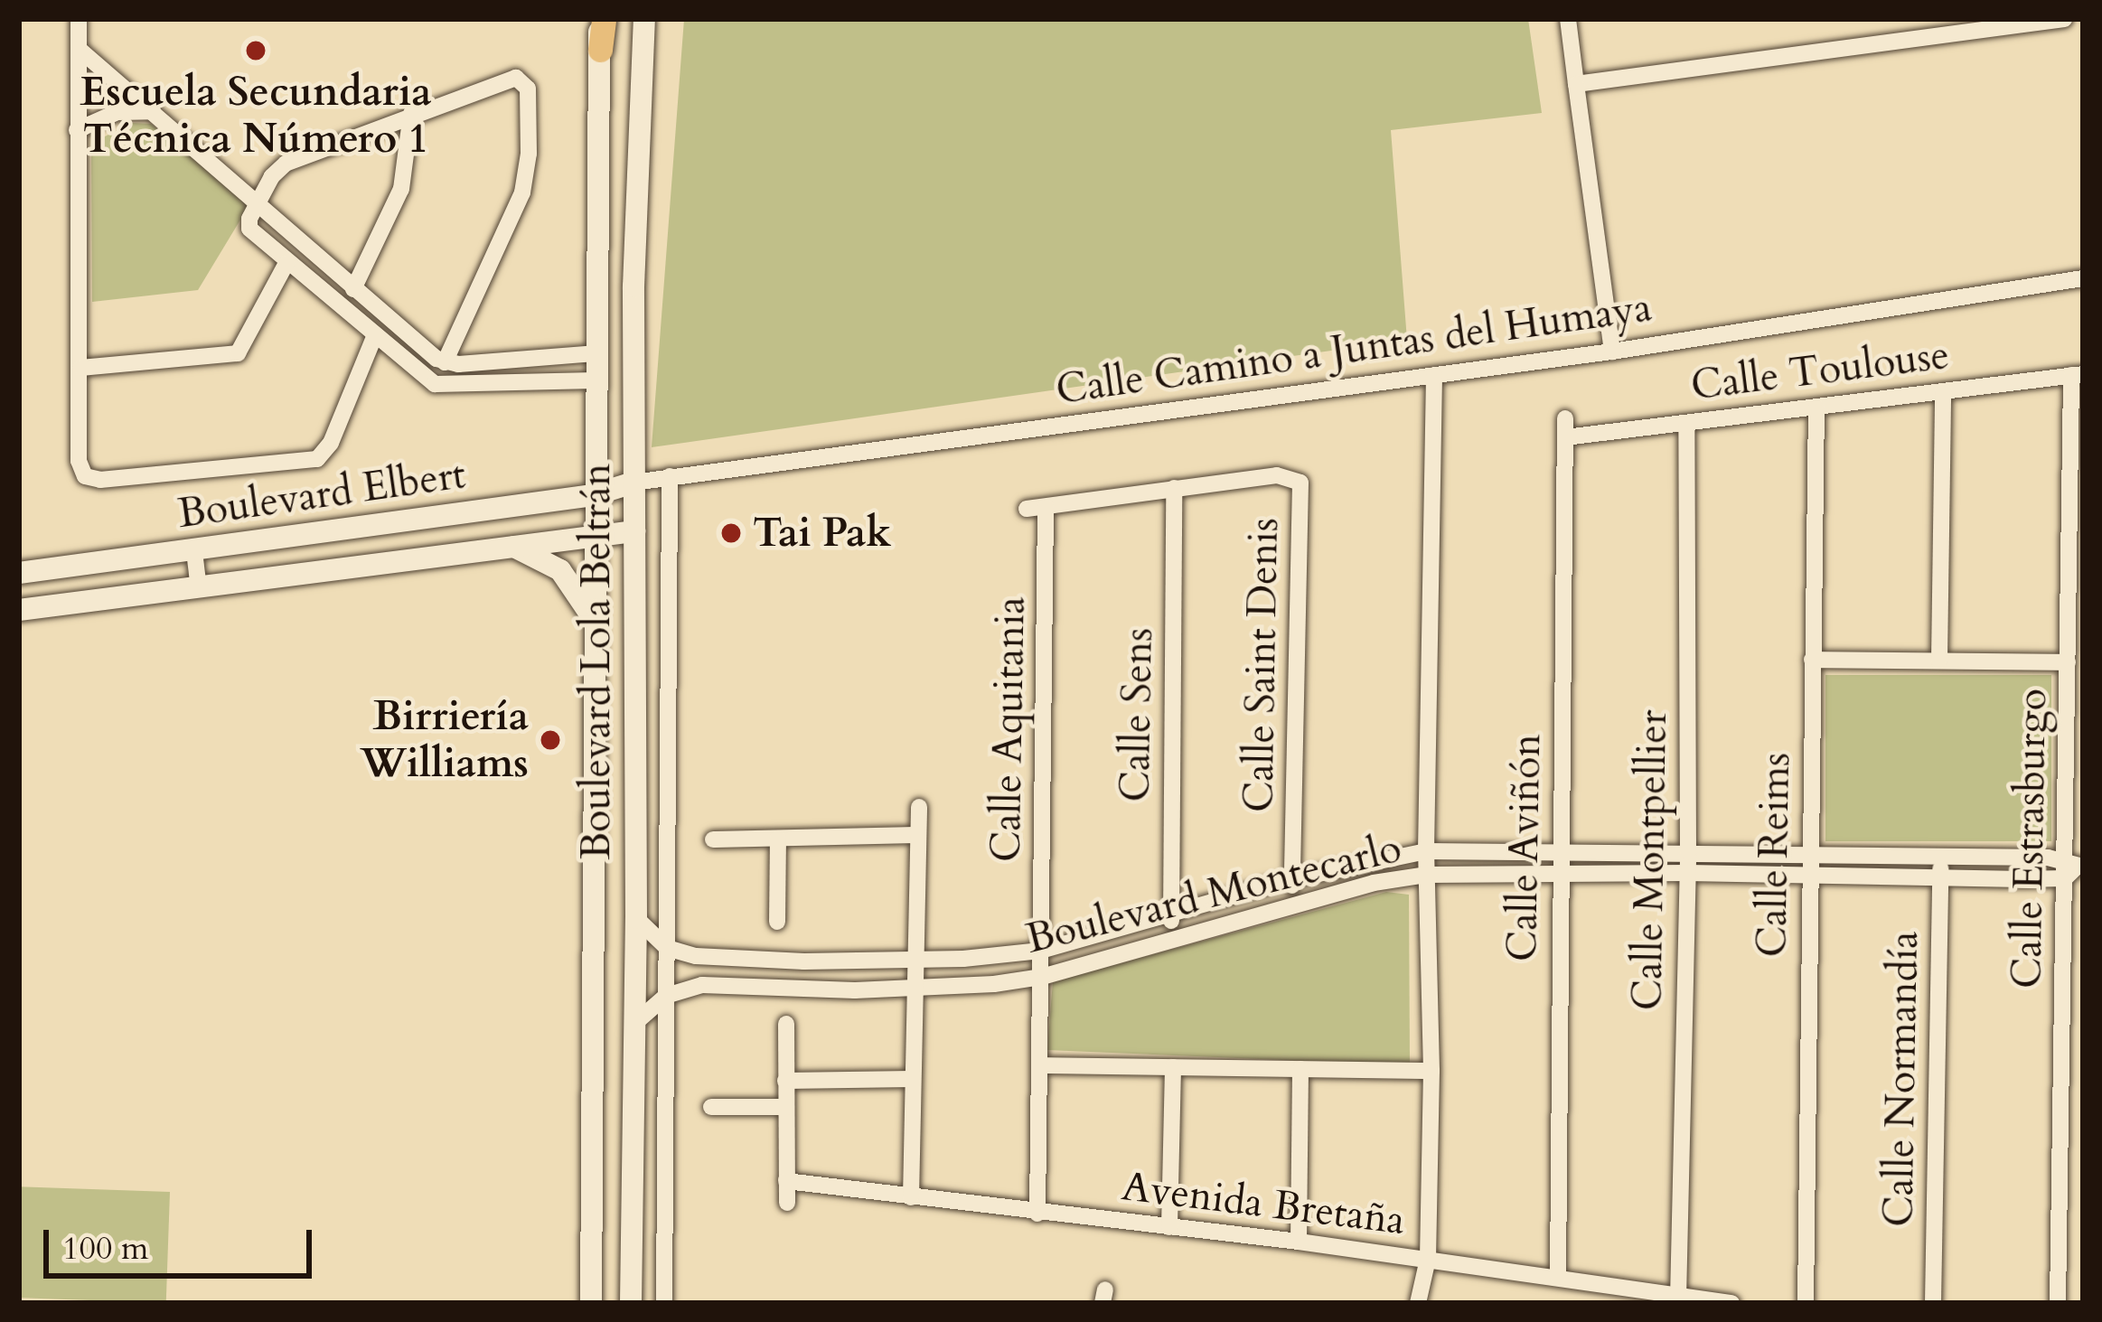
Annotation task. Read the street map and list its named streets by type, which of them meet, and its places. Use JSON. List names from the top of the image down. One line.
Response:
{"streets":{"main road":["Boulevard Elbert","Boulevard Lola Beltrán"],"street":["Calle Camino a Juntas del Humaya","Calle Toulouse","Calle Saint Denis","Calle Sens","Calle Aquitania","Calle Estrasburgo","Calle Aviñón","Calle Reims","Calle Montpellier","Boulevard Montecarlo","Calle Normandía","Avenida Bretaña"]},"crossings":[["Calle Camino a Juntas del Humaya","Boulevard Elbert"],["Calle Camino a Juntas del Humaya","Boulevard Lola Beltrán"],["Calle Toulouse","Calle Estrasburgo"],["Calle Toulouse","Calle Aviñón"],["Calle Toulouse","Calle Reims"],["Calle Toulouse","Calle Montpellier"],["Boulevard Elbert","Boulevard Lola Beltrán"],["Calle Saint Denis","Calle Sens"],["Calle Saint Denis","Boulevard Montecarlo"],["Calle Sens","Boulevard Montecarlo"],["Calle Aquitania","Boulevard Montecarlo"],["Calle Aquitania","Avenida Bretaña"],["Calle Estrasburgo","Boulevard Montecarlo"],["Calle Aviñón","Boulevard Montecarlo"],["Calle Aviñón","Avenida Bretaña"],["Calle Reims","Boulevard Montecarlo"],["Calle Montpellier","Boulevard Montecarlo"],["Calle Montpellier","Avenida Bretaña"],["Boulevard Montecarlo","Calle Normandía"]],"places":["Escuela Secundaria Técnica Número 1","Tai Pak","Birriería Williams"],"scale_bar":"100 m"}
